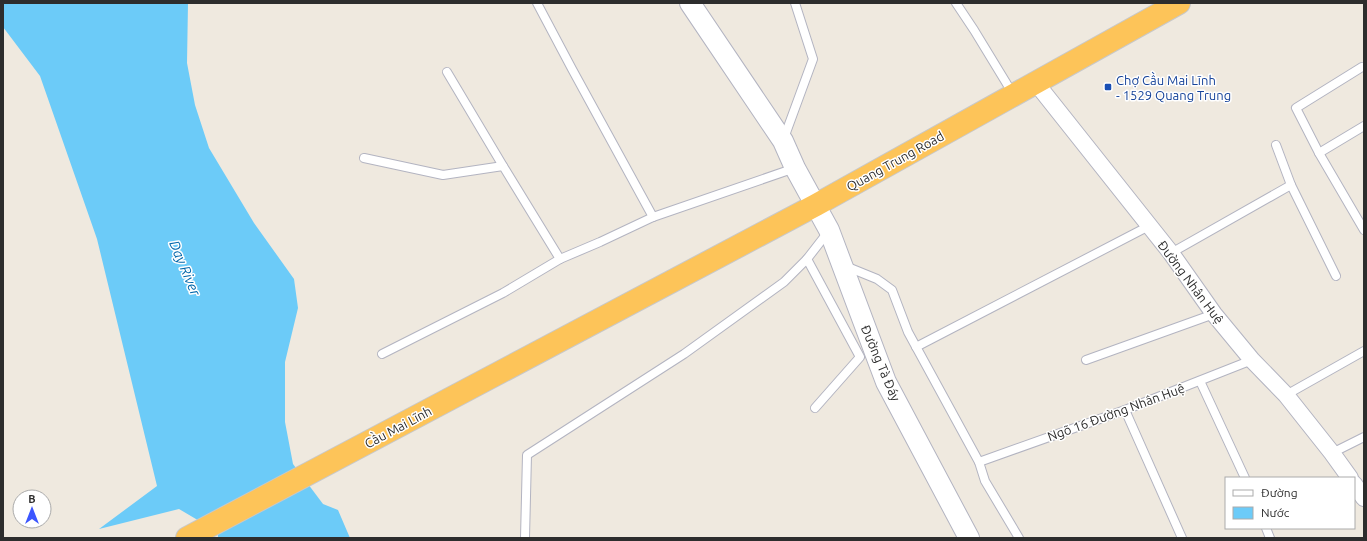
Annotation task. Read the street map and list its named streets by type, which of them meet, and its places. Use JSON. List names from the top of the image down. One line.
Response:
{"streets":{"highway":["Quang Trung Road","Cầu Mai Lĩnh"],"street":["Đường Nhân Huệ","Đường Tà Đáy"],"lane":["Ngõ 16 Đường Nhân Huệ"]},"crossings":[["Quang Trung Road","Đường Nhân Huệ"],["Quang Trung Road","Đường Tà Đáy"],["Quang Trung Road","Cầu Mai Lĩnh"],["Đường Nhân Huệ","Ngõ 16 Đường Nhân Huệ"]],"water":["Day River"],"places":{"transit":["Chợ Cầu Mai Lĩnh - 1529 Quang Trung"]},"legend":["Đường","Nước"],"north":"top"}
